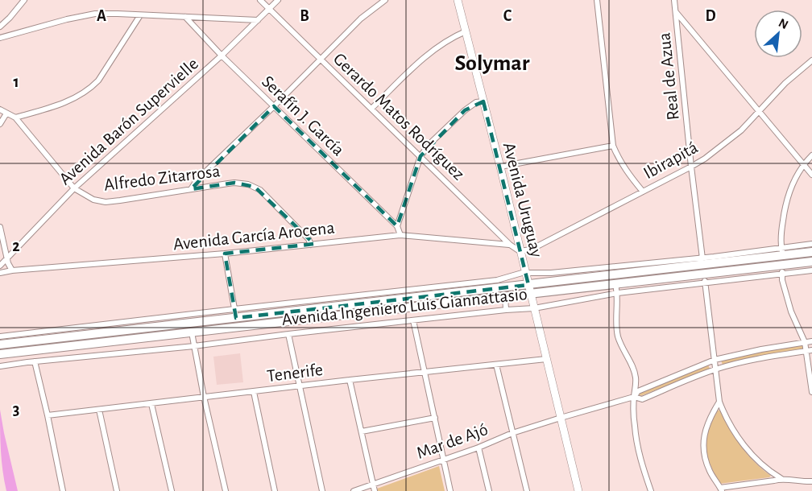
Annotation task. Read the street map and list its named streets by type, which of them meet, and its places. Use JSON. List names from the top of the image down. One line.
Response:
{"streets":{"main road":["Avenida Ingeniero Luis Giannattasio"],"street":["Real de Azua","Serafín J. García","Gerardo Matos Rodríguez","Avenida Barón Supervielle","Ibirapitá","Alfredo Zitarrosa","Avenida Uruguay","Avenida García Arocena","Tenerife","Mar de Ajó"]},"crossings":[["Real de Azua","Ibirapitá"],["Real de Azua","Avenida Ingeniero Luis Giannattasio"],["Serafín J. García","Avenida Barón Supervielle"],["Serafín J. García","Avenida García Arocena"],["Gerardo Matos Rodríguez","Avenida Barón Supervielle"],["Gerardo Matos Rodríguez","Ibirapitá"],["Gerardo Matos Rodríguez","Avenida Uruguay"],["Gerardo Matos Rodríguez","Avenida García Arocena"],["Avenida Barón Supervielle","Alfredo Zitarrosa"],["Ibirapitá","Avenida Uruguay"],["Alfredo Zitarrosa","Avenida García Arocena"],["Avenida Uruguay","Avenida Ingeniero Luis Giannattasio"],["Avenida Uruguay","Tenerife"],["Avenida Uruguay","Mar de Ajó"]],"districts":["Solymar"],"north":"top right","grid":{"columns":["A","B","C","D"],"rows":["1","2","3"]}}
